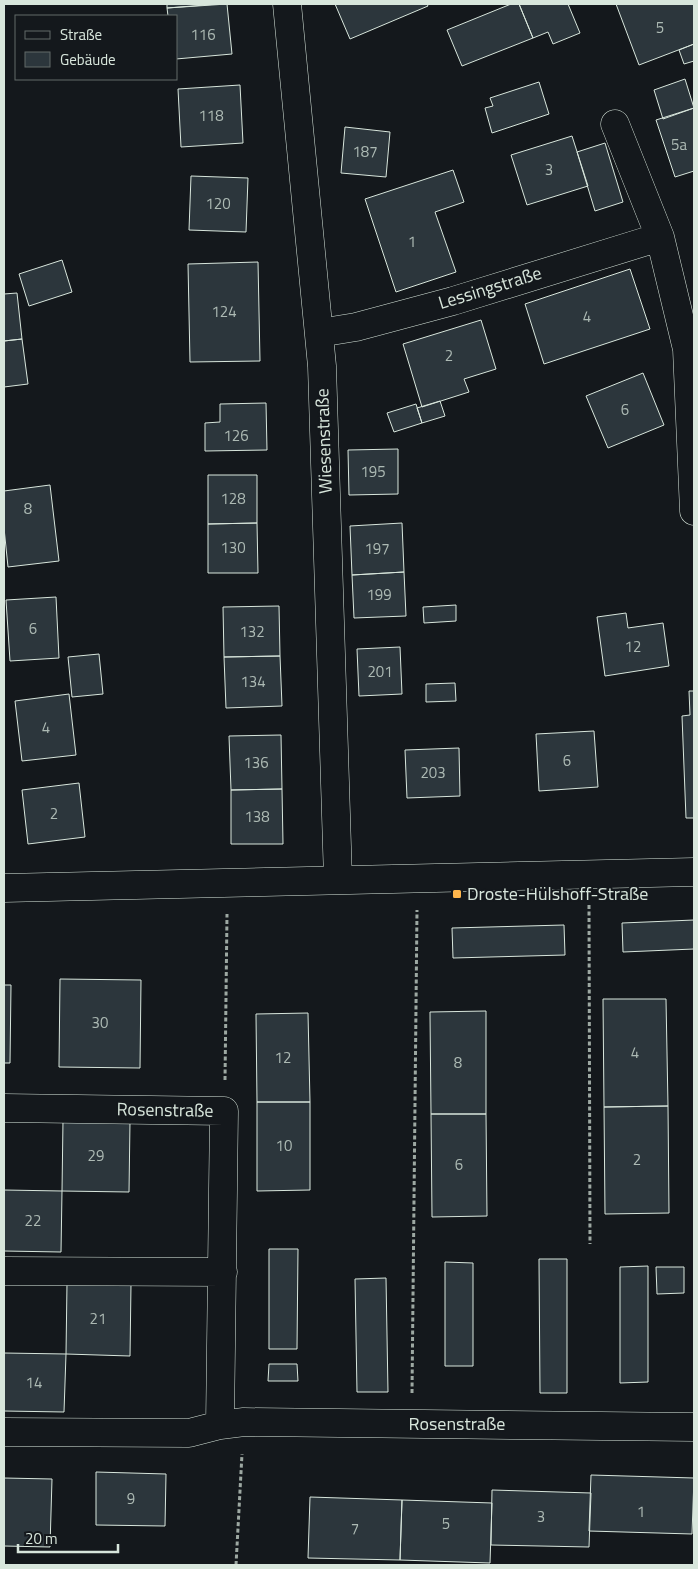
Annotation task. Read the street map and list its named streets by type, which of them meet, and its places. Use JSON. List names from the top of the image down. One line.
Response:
{"streets":{"street":["Lessingstraße","Wiesenstraße","Rosenstraße"]},"crossings":[["Lessingstraße","Wiesenstraße"]],"places":{"transit":["Droste-Hülshoff-Straße"]},"house_numbers":["5","116","118","5a","187","3","120","1","124","4","2","6","126","195","128","8","130","197","199","6","132","12","201","134","4","6","136","203","2","138","30","4","12","8","10","29","2","6","22","21","14","9","1","3","5","7"],"legend":["Straße","Gebäude"],"scale_bar":"20 m"}
